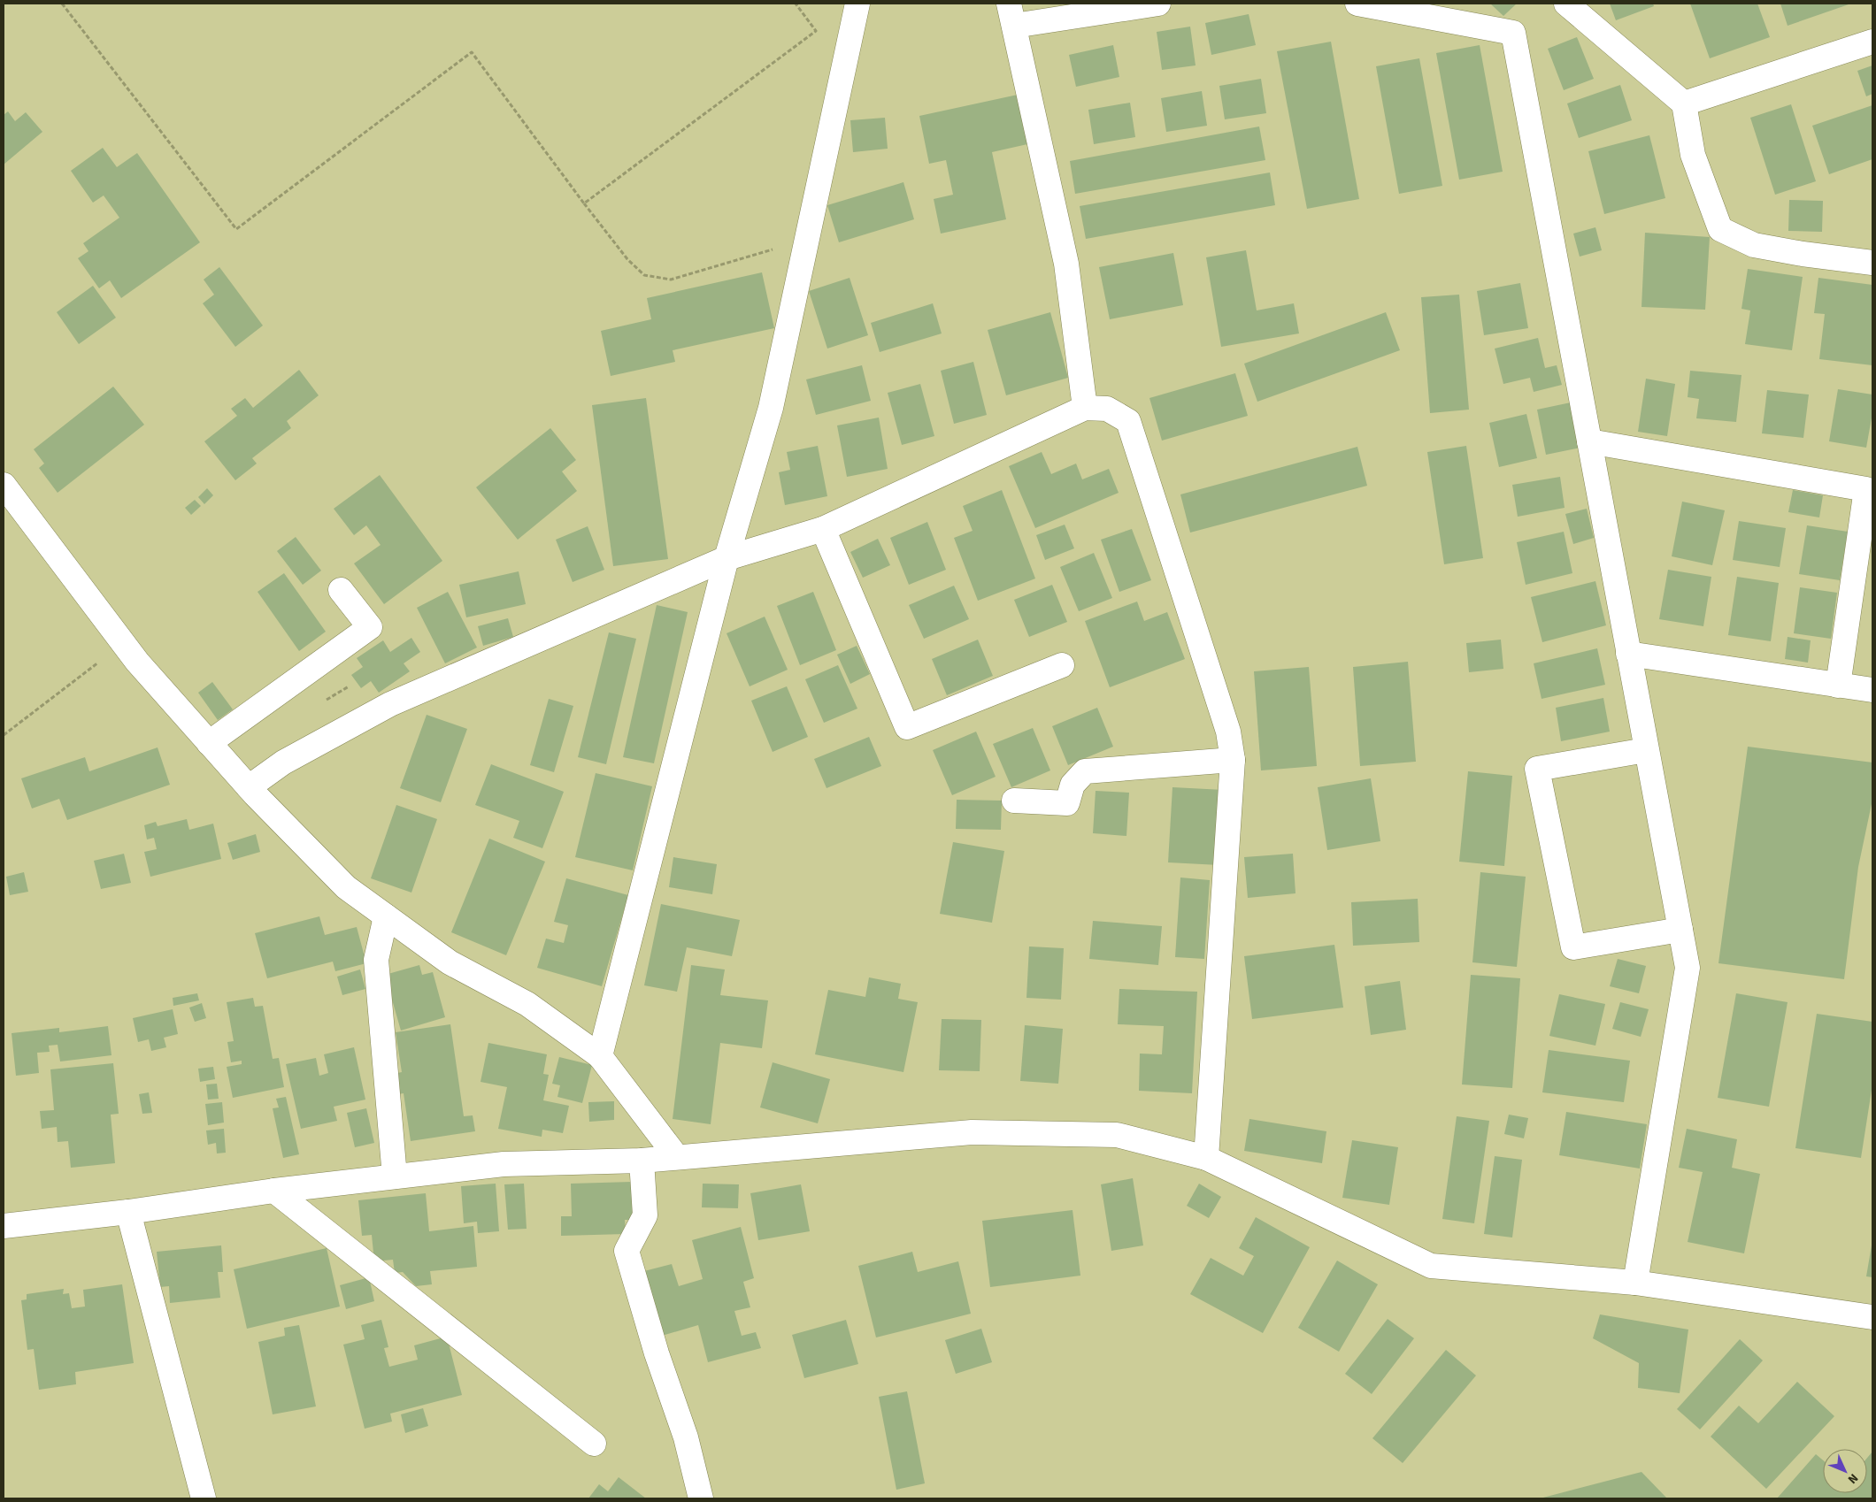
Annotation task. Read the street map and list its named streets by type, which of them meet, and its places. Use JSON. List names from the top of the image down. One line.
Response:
{"north":"bottom right"}
